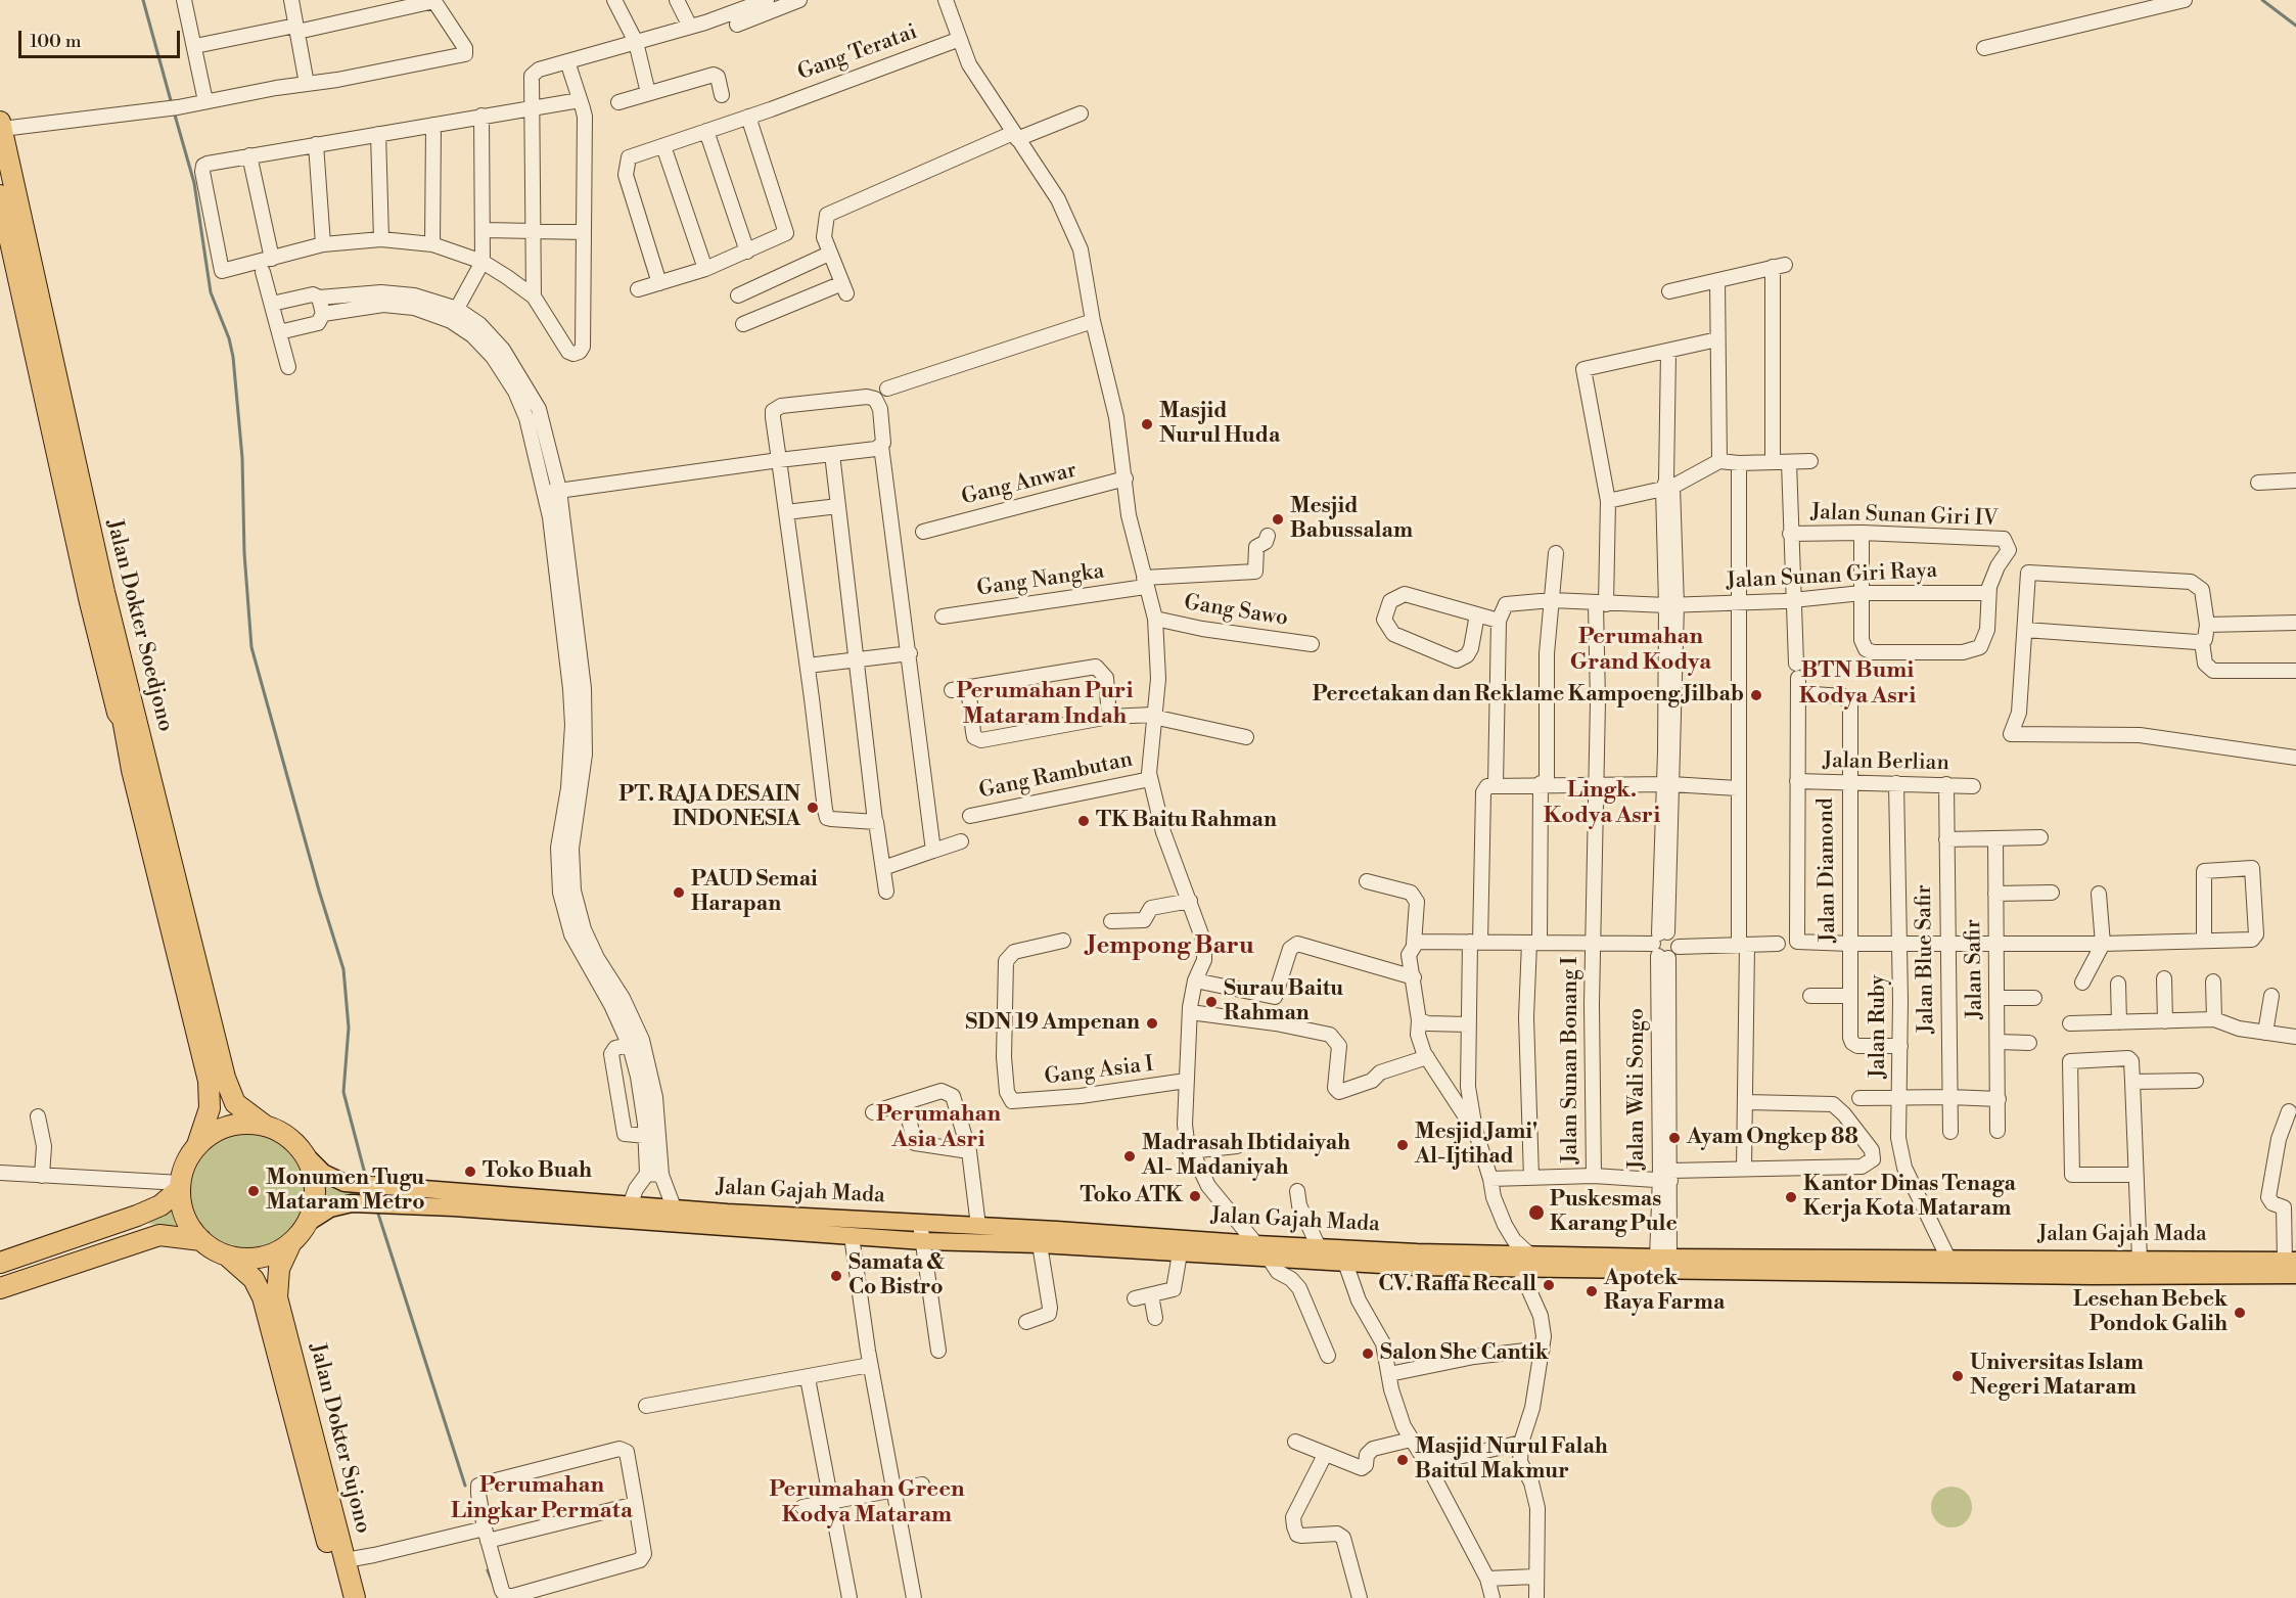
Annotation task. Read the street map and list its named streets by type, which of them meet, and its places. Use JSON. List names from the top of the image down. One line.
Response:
{"streets":{"highway":["Jalan Dokter Soedjono","Jalan Dokter Sujono"],"main road":["Jalan Gajah Mada"],"street":["Gang Teratai","Gang Anwar","Jalan Sunan Giri IV","Jalan Sunan Giri Raya","Gang Nangka","Gang Sawo","Jalan Berlian","Gang Rambutan","Jalan Diamond","Jalan Blue Safir","Jalan Safir","Jalan Ruby","Jalan Sunan Bonang I","Gang Asia I","Jalan Wali Songo"]},"crossings":[["Jalan Sunan Giri IV","Jalan Sunan Giri Raya"],["Jalan Sunan Giri Raya","Jalan Sunan Bonang I"],["Jalan Sunan Giri Raya","Jalan Wali Songo"],["Jalan Dokter Soedjono","Jalan Gajah Mada"],["Jalan Dokter Soedjono","Jalan Dokter Sujono"],["Jalan Berlian","Jalan Diamond"],["Jalan Berlian","Jalan Blue Safir"],["Jalan Berlian","Jalan Ruby"],["Jalan Diamond","Jalan Ruby"],["Jalan Ruby","Jalan Gajah Mada"],["Jalan Sunan Bonang I","Jalan Wali Songo"],["Jalan Wali Songo","Jalan Gajah Mada"],["Jalan Gajah Mada","Jalan Dokter Sujono"]],"districts":["Perumahan Grand Kodya","BTN Bumi Kodya Asri","Perumahan Puri Mataram Indah","Lingk. Kodya Asri","Jempong Baru","Perumahan Asia Asri","Perumahan Lingkar Permata","Perumahan Green Kodya Mataram"],"places":["Masjid Nurul Huda","Mesjid Babussalam","Percetakan dan Reklame Kampoeng Jilbab","PT. RAJA DESAIN INDONESIA","TK Baitu Rahman","PAUD Semai Harapan","Surau Baitu Rahman","SDN 19 Ampenan","Ayam Ongkep 88","Mesjid Jami' Al-Ijtihad","Madrasah Ibtidaiyah Al- Madaniyah","Toko Buah","Monumen Tugu Mataram Metro","Toko ATK","Kantor Dinas Tenaga Kerja Kota Mataram","Puskesmas Karang Pule","Samata & Co Bistro","CV. Raffa Recall","Apotek Raya Farma","Lesehan Bebek Pondok Galih","Salon She Cantik","Universitas Islam Negeri Mataram","Masjid Nurul Falah Baitul Makmur"],"scale_bar":"100 m"}
